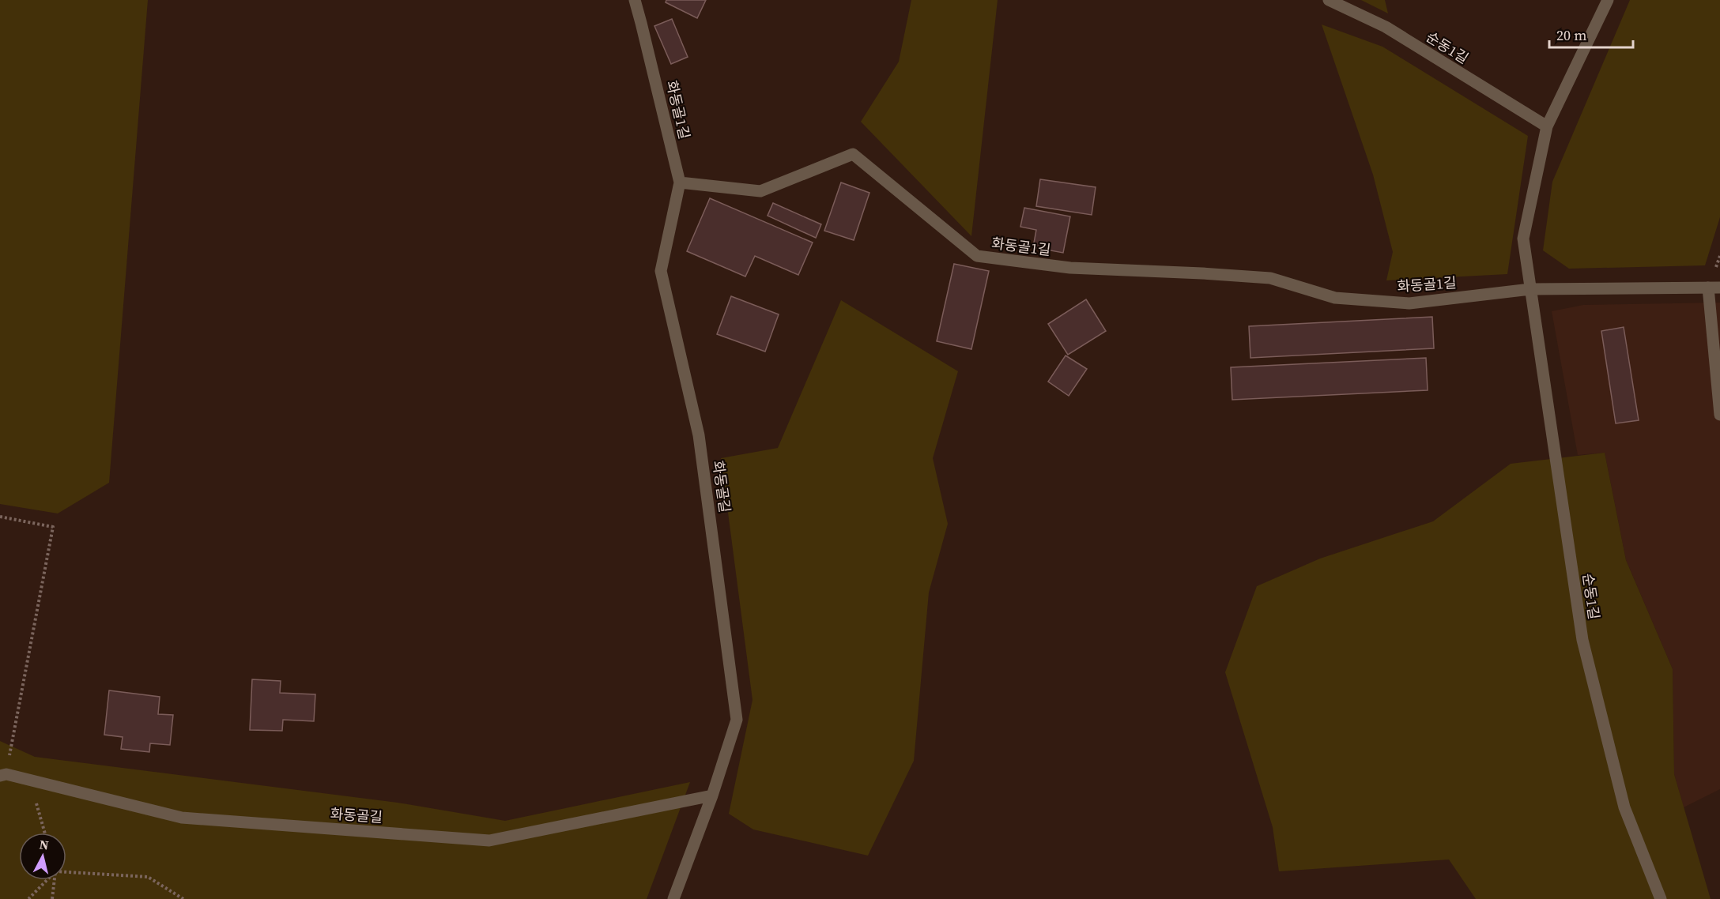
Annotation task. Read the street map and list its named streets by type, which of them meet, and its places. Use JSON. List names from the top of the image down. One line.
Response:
{"streets":{"street":["순동1길","화동골1길","화동골길"]},"crossings":[["순동1길","화동골1길"],["화동골1길","화동골길"]],"scale_bar":"20 m","north":"top"}
